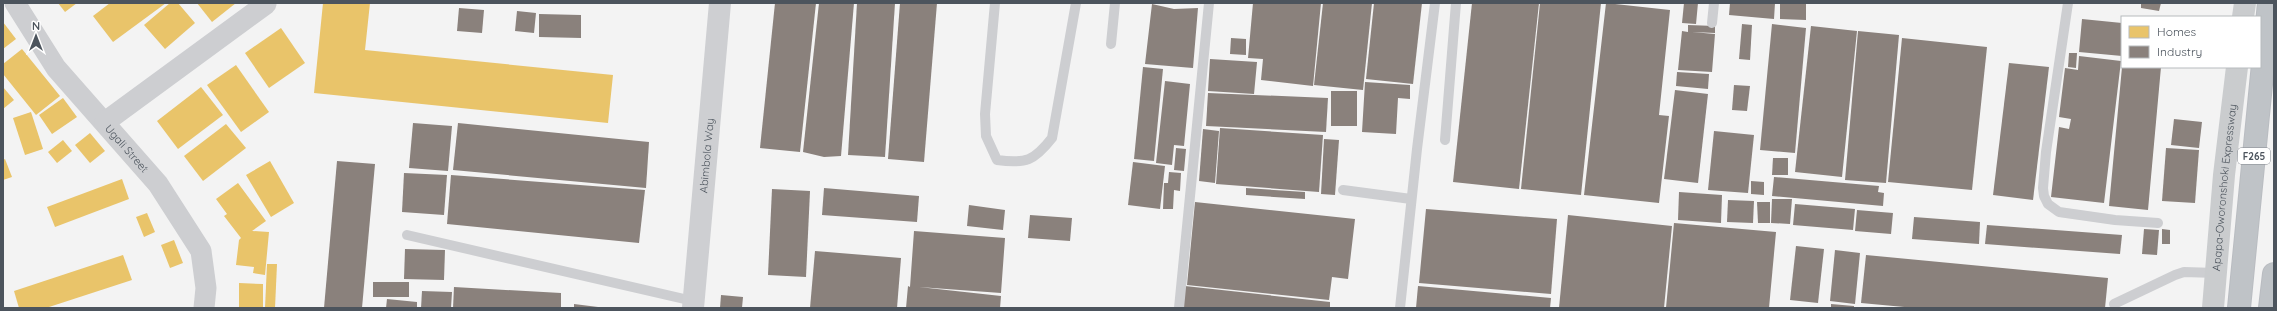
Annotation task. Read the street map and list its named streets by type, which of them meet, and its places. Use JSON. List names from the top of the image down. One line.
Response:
{"streets":{"highway":["F265"],"main road":["Apapa-Oworonshoki Expressway"],"street":["Ugali Street","Abimbola Way"]},"legend":["Homes","Industry"],"north":"top"}
